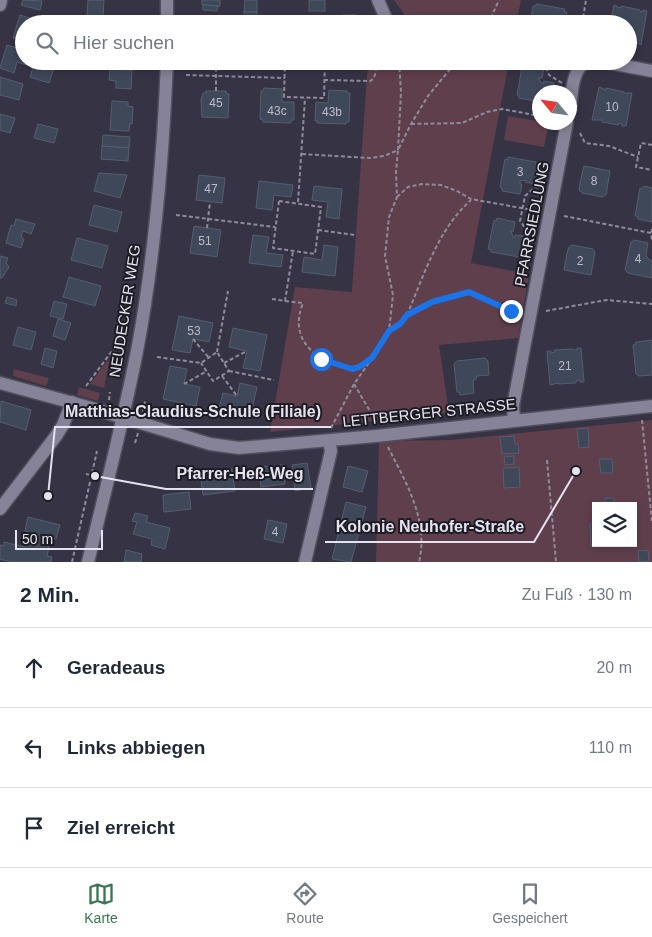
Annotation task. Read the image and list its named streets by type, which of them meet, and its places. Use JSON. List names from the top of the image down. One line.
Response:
{"streets":{"street":["PFARRSIEDLUNG","NEUDECKER WEG","LETTBERGER STRASSE"]},"crossings":[["PFARRSIEDLUNG","LETTBERGER STRASSE"],["NEUDECKER WEG","LETTBERGER STRASSE"]],"places":["Kolonie Neuhofer-Straße","Pfarrer-Heß-Weg","Matthias-Claudius-Schule (Filiale)"],"house_numbers":["45","10","43c","43b","3","8","47","51","4","2","53","21","4"],"scale_bar":"50 m","north":"top left","page":{"search":"Hier suchen","scale":"50 m","heading":["2 Min.","Zu Fuß · 130 m"],"list":[["Geradeaus","20 m"],["Links abbiegen","110 m"],"Ziel erreicht"],"nav":["Karte","Route","Gespeichert"]}}
